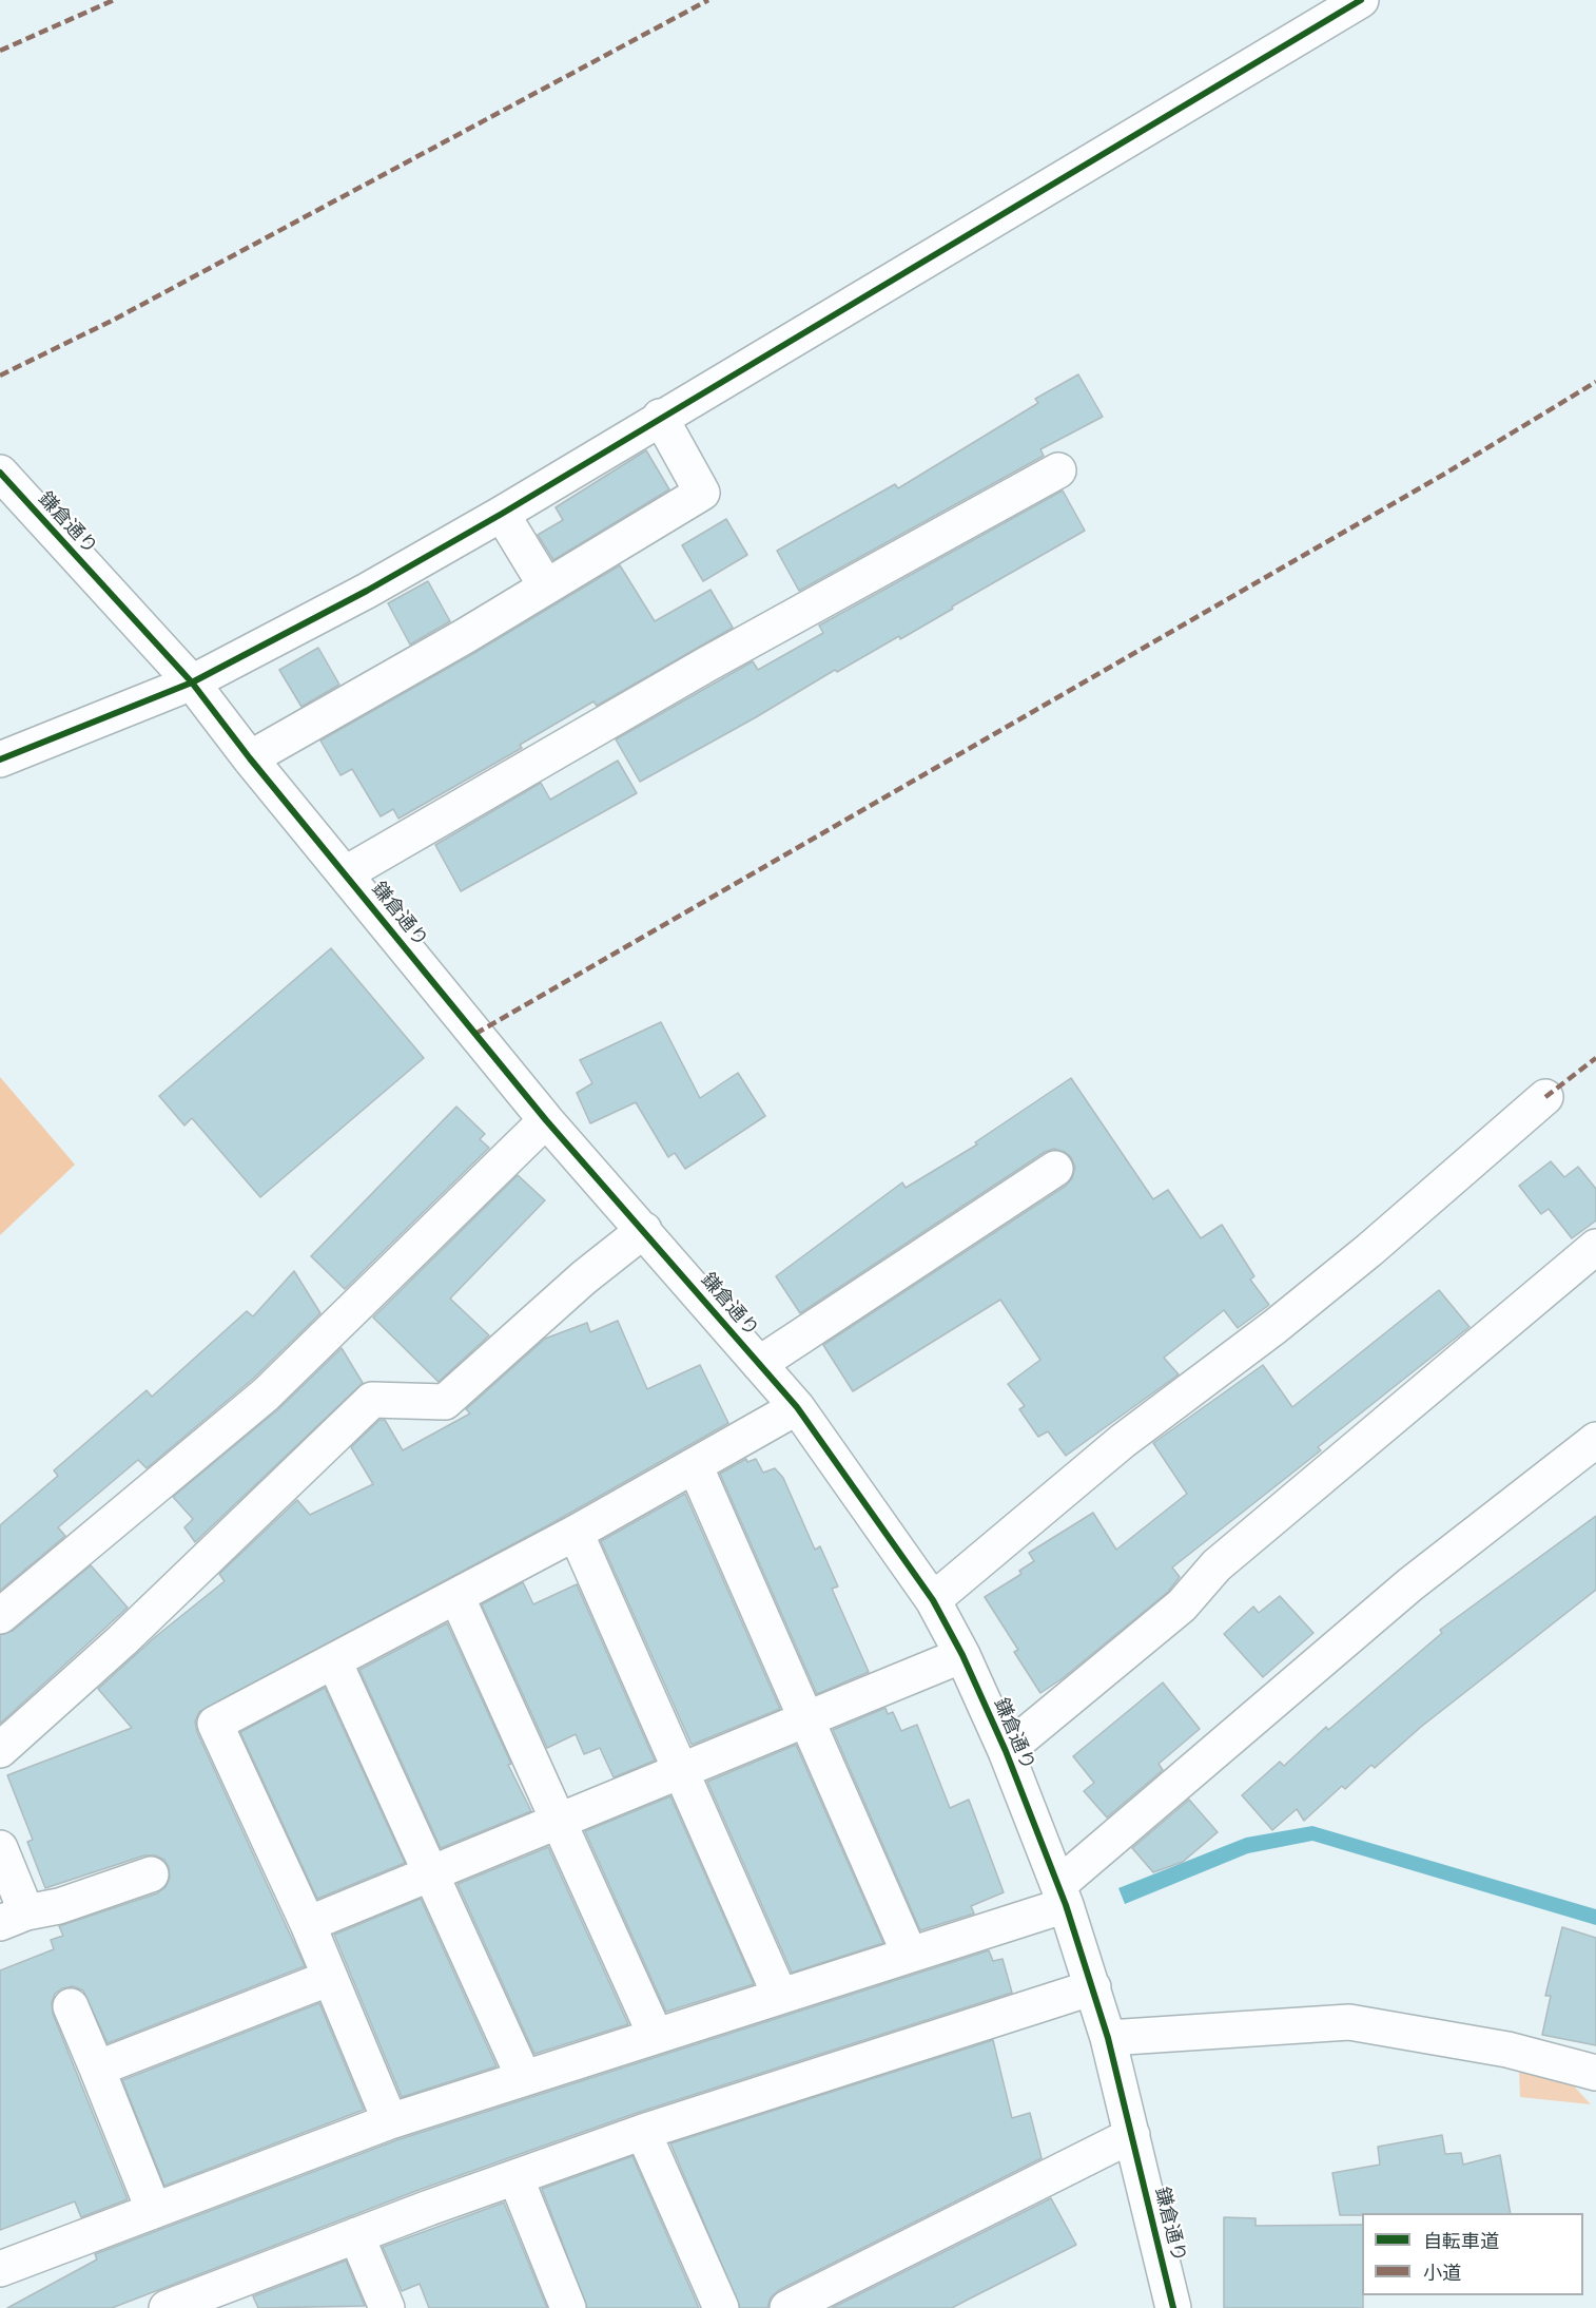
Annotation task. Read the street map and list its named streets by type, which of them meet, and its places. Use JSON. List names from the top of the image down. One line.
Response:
{"streets":{"street":["鎌倉通り"]},"legend":["自転車道","小道"]}
